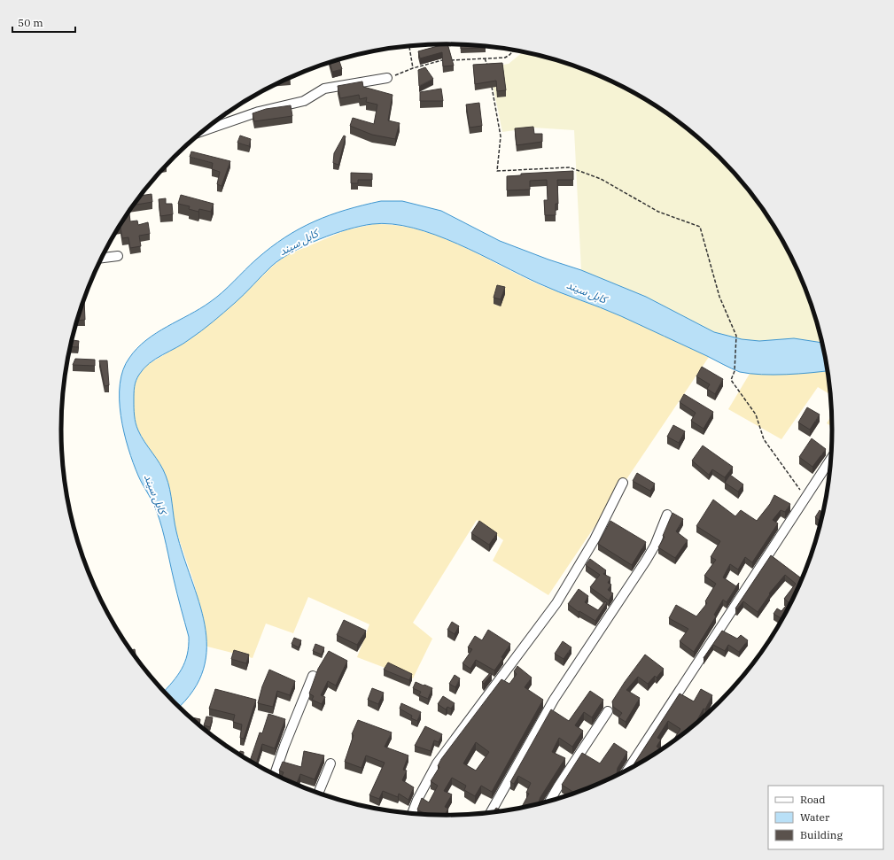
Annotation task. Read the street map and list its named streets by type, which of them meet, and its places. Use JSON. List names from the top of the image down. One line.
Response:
{"water":["کابل سيند"],"legend":["Road","Water","Building"],"scale_bar":"50 m"}
